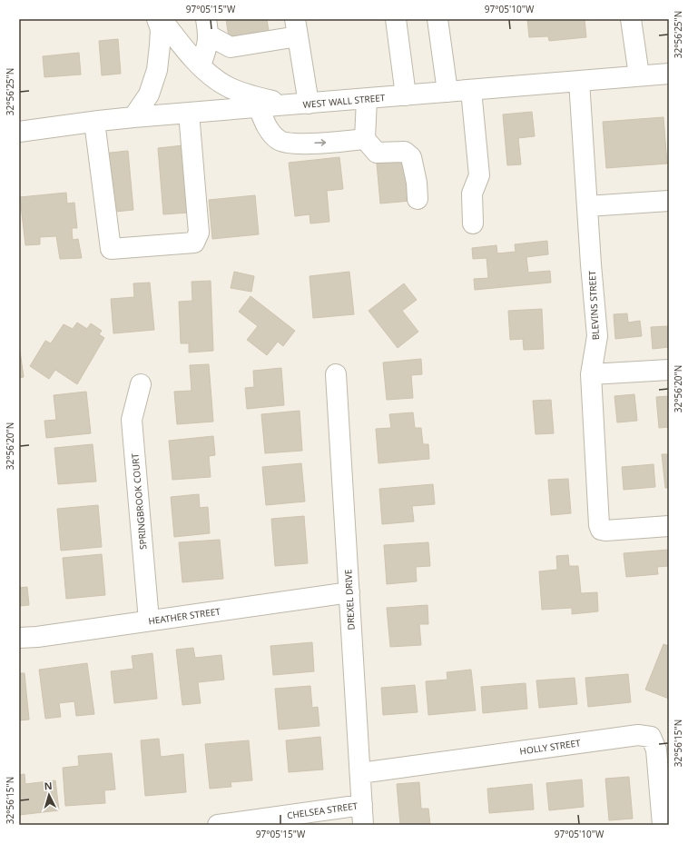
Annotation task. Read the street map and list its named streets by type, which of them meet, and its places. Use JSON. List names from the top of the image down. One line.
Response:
{"streets":{"street":["WEST WALL STREET","BLEVINS STREET","SPRINGBROOK COURT","DREXEL DRIVE","HEATHER STREET","HOLLY STREET","CHELSEA STREET"]},"crossings":[["WEST WALL STREET","BLEVINS STREET"],["SPRINGBROOK COURT","HEATHER STREET"],["DREXEL DRIVE","HEATHER STREET"],["DREXEL DRIVE","HOLLY STREET"],["DREXEL DRIVE","CHELSEA STREET"]],"north":"top","coordinates":["97°05'15\"W","97°05'10\"W","32°56'25\"N","32°56'20\"N","32°56'15\"N"]}
